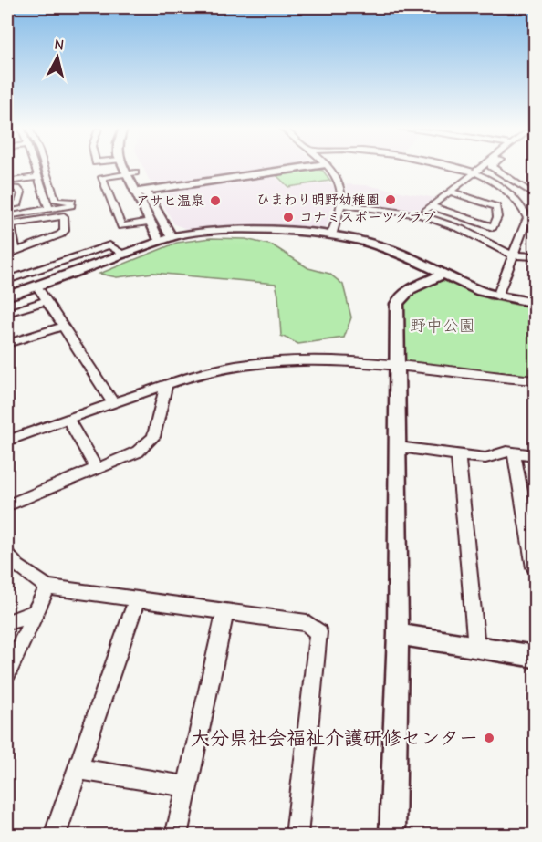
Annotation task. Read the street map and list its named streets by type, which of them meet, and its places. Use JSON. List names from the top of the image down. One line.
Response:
{"parks":["野中公園"],"places":["ひまわり明野幼稚園","アサヒ温泉","コナミスポーツクラブ","大分県社会福祉介護研修センター"],"north":"top"}
